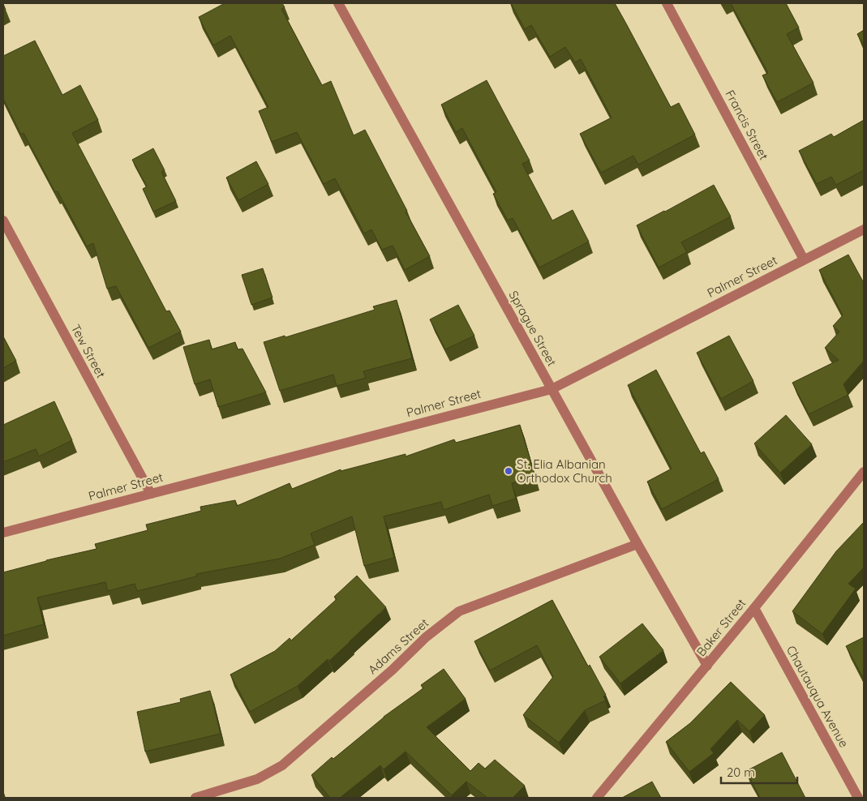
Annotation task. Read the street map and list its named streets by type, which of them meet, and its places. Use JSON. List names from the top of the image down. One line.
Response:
{"streets":{"street":["Francis Street","Palmer Street","Sprague Street","Tew Street","Baker Street","Adams Street","Chautauqua Avenue"]},"crossings":[["Francis Street","Palmer Street"],["Palmer Street","Sprague Street"],["Palmer Street","Tew Street"],["Sprague Street","Baker Street"],["Sprague Street","Adams Street"],["Baker Street","Chautauqua Avenue"]],"places":["St. Elia Albanian Orthodox Church"],"scale_bar":"20 m"}
